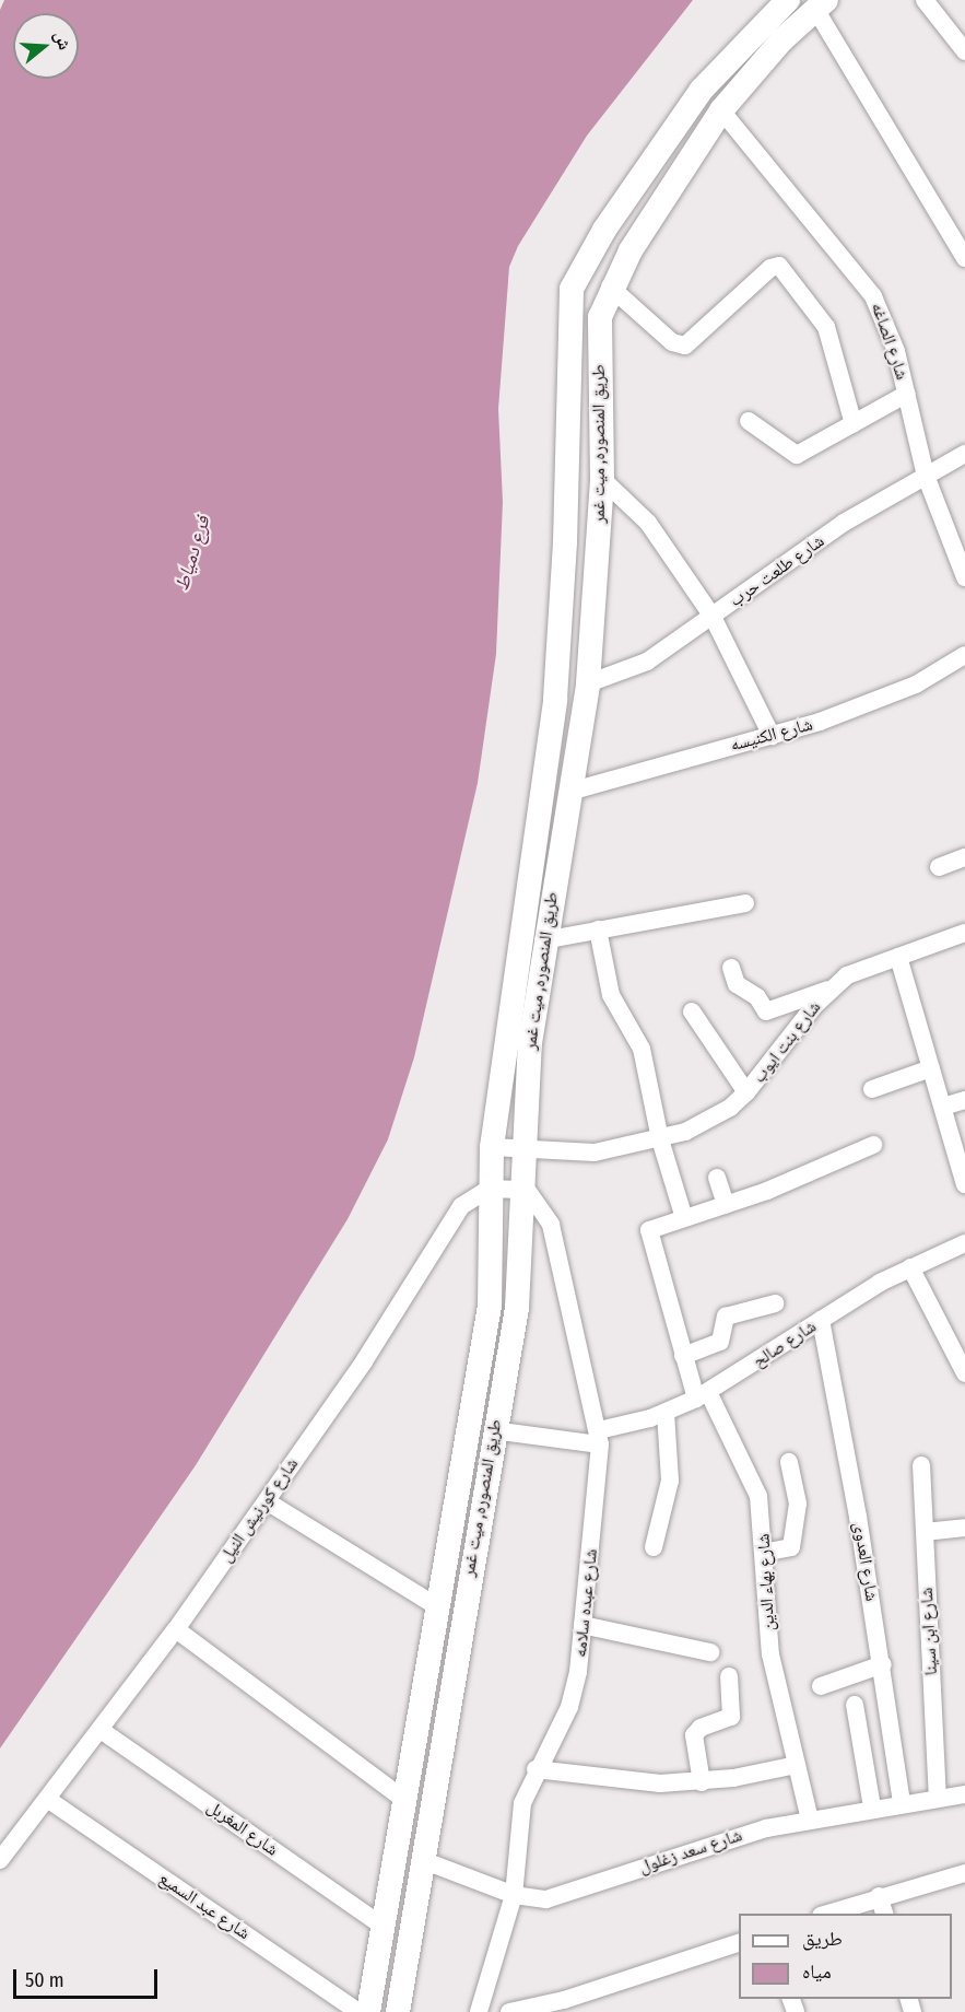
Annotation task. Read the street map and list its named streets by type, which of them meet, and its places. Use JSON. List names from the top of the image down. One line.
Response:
{"streets":{"main road":["طريق المنصوره, ميت غمر"],"street":["شارع الصاغه","شارع طلعت حرب","شارع الكنيسه","شارع بنت ايوب","شارع صالح","شارع كورنيش النيل","شارع العدوى","شارع بهاء الدين","شارع عبده سلامه","شارع ابن سينا","شارع المغربل","شارع سعد زغلول","شارع عبد السميع"]},"crossings":[["شارع الصاغه","طريق المنصوره, ميت غمر"],["شارع الصاغه","شارع طلعت حرب"],["طريق المنصوره, ميت غمر","شارع طلعت حرب"],["طريق المنصوره, ميت غمر","شارع الكنيسه"],["طريق المنصوره, ميت غمر","شارع بنت ايوب"],["طريق المنصوره, ميت غمر","شارع صالح"],["طريق المنصوره, ميت غمر","شارع كورنيش النيل"],["طريق المنصوره, ميت غمر","شارع عبده سلامه"],["طريق المنصوره, ميت غمر","شارع المغربل"],["طريق المنصوره, ميت غمر","شارع سعد زغلول"],["شارع صالح","شارع العدوى"],["شارع صالح","شارع بهاء الدين"],["شارع صالح","شارع عبده سلامه"],["شارع كورنيش النيل","شارع المغربل"],["شارع كورنيش النيل","شارع عبد السميع"],["شارع العدوى","شارع سعد زغلول"],["شارع بهاء الدين","شارع سعد زغلول"],["شارع عبده سلامه","شارع سعد زغلول"],["شارع ابن سينا","شارع سعد زغلول"]],"water":["فرع دمياط"],"legend":["طريق","مياه"],"scale_bar":"50 m","north":"right"}
